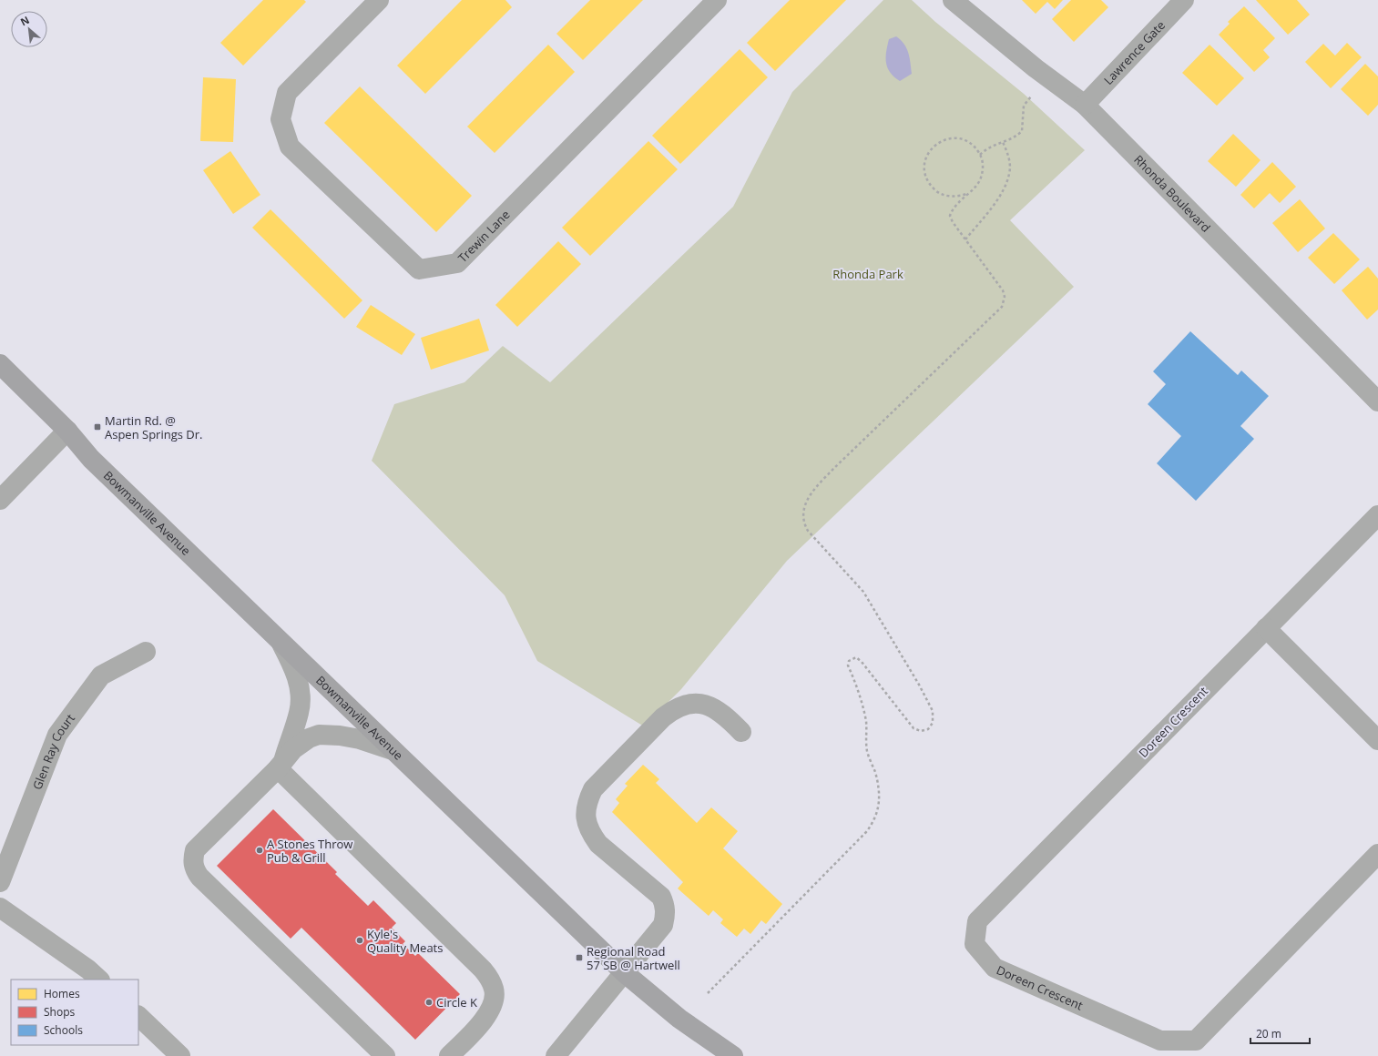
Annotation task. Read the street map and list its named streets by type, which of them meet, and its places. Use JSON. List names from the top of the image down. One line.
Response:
{"streets":{"main road":["Bowmanville Avenue"],"street":["Lawrence Gate","Rhonda Boulevard","Trewin Lane","Doreen Crescent","Glen Ray Court"]},"crossings":[["Lawrence Gate","Rhonda Boulevard"]],"parks":["Rhonda Park"],"places":{"transit":["Martin Rd. @ Aspen Springs Dr.","Regional Road 57 SB @ Hartwell"],"other":["A Stones Throw Pub & Grill","Kyle's Quality Meats","Circle K"]},"legend":["Homes","Shops","Schools"],"scale_bar":"20 m","north":"top left"}
